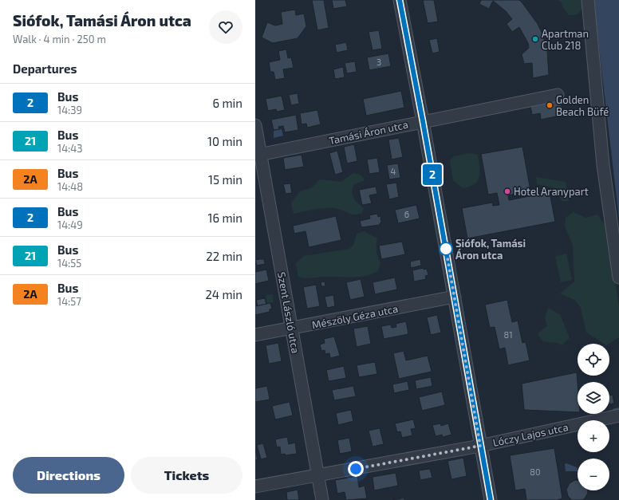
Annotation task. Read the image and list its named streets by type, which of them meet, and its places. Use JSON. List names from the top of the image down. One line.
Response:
{"streets":{"street":["Tamási Áron utca","Szent László utca","Mészöly Géza utca","Lóczy Lajos utca"]},"crossings":[["Tamási Áron utca","Szent László utca"],["Szent László utca","Mészöly Géza utca"],["Szent László utca","Lóczy Lajos utca"]],"places":["Apartman Club 218","Golden Beach Büfé","Hotel Aranypart","Siófok, Tamási Áron utca"],"lines":["bus line 2"],"house_numbers":["3","4","6","81","80"],"page":{"heading":[["Siófok, Tamási Áron utca","Walk · 4 min · 250 m"],"Departures"],"on_map":"2","list":[{"mark":"2","name":"Bus","note":"14:39","value":"6 min"},{"mark":"21","name":"Bus","note":"14:43","value":"10 min"},{"mark":"2A","name":"Bus","note":"14:48","value":"15 min"},{"mark":"2","name":"Bus","note":"14:49","value":"16 min"},{"mark":"21","name":"Bus","note":"14:55","value":"22 min"},{"mark":"2A","name":"Bus","note":"14:57","value":"24 min"}],"map_buttons":["+","−"],"buttons":["Directions","Tickets"]}}
